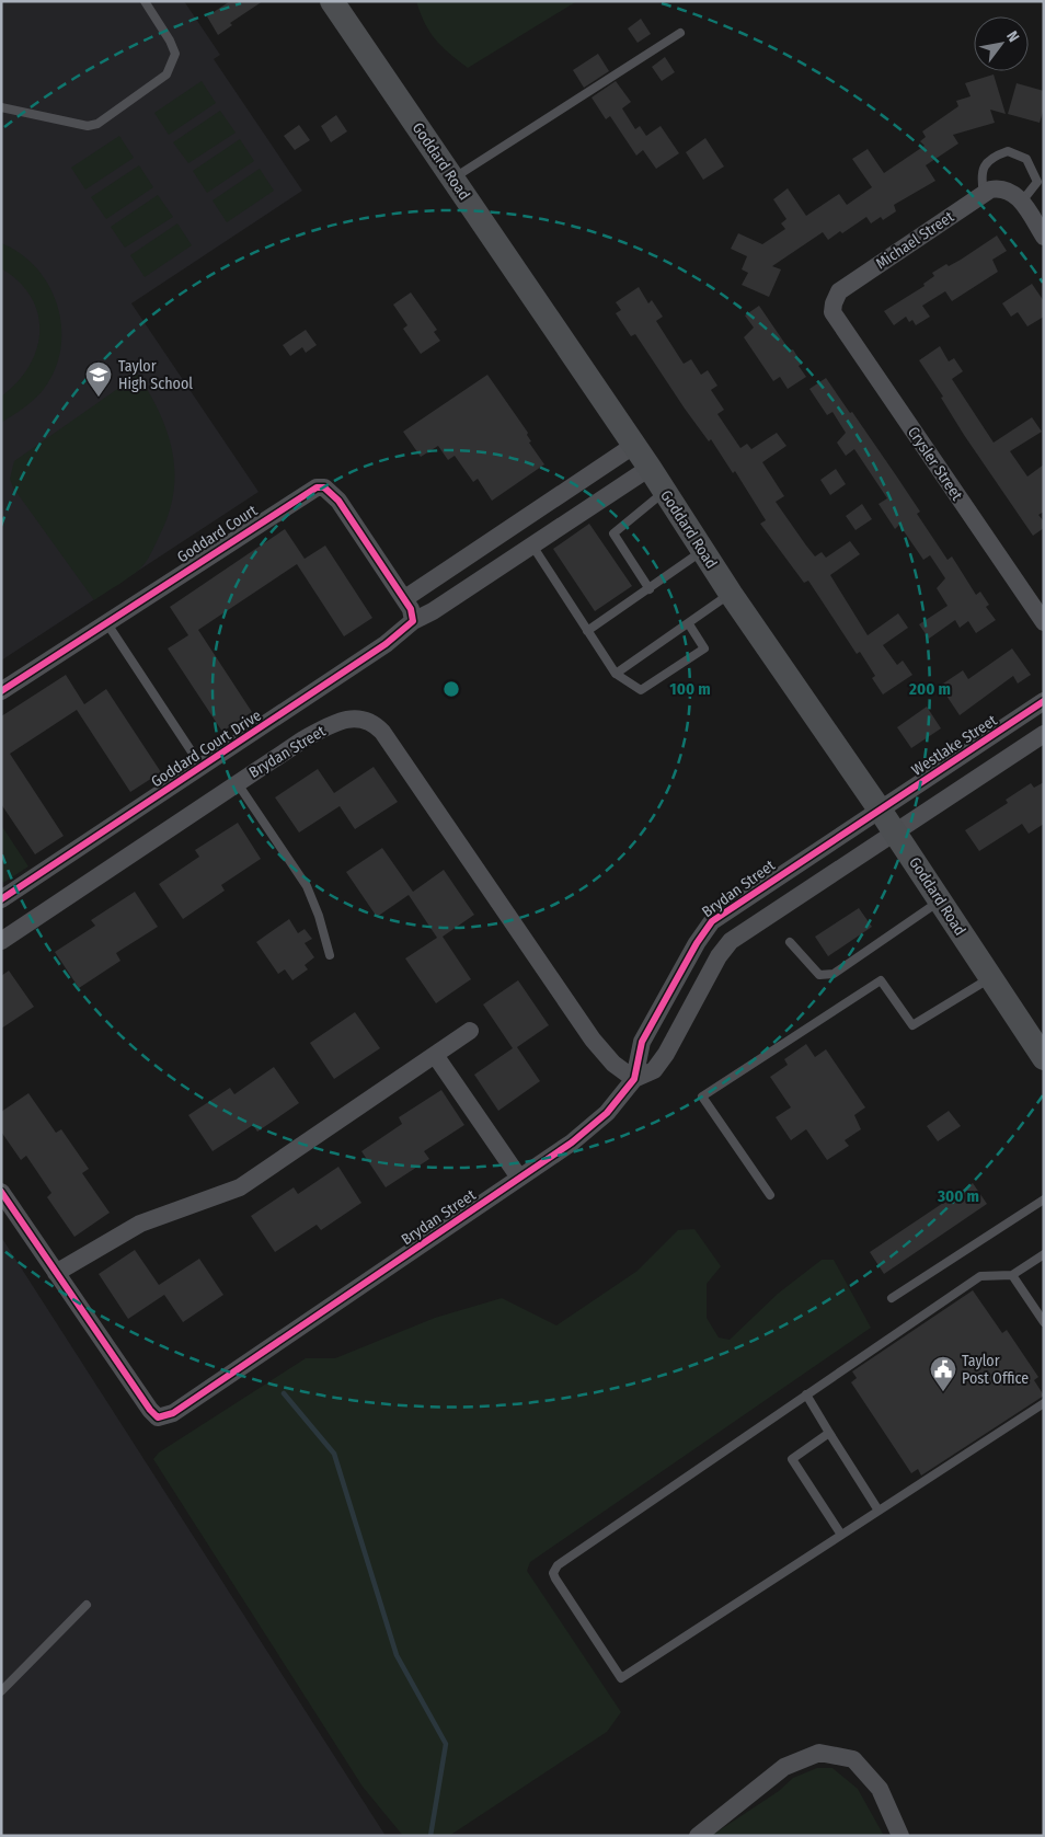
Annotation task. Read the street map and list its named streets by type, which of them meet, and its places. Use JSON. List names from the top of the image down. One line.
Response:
{"streets":{"main road":["Goddard Road"],"street":["Michael Street","Crysler Street","Goddard Court","Westlake Street","Goddard Court Drive","Brydan Street"]},"crossings":[["Goddard Road","Westlake Street"],["Goddard Road","Brydan Street"],["Michael Street","Crysler Street"],["Goddard Court","Goddard Court Drive"],["Westlake Street","Brydan Street"]],"places":{"school or university":["Taylor High School"],"public building":["Taylor Post Office"]},"north":"top right","rings":["100 m","200 m","300 m"]}
